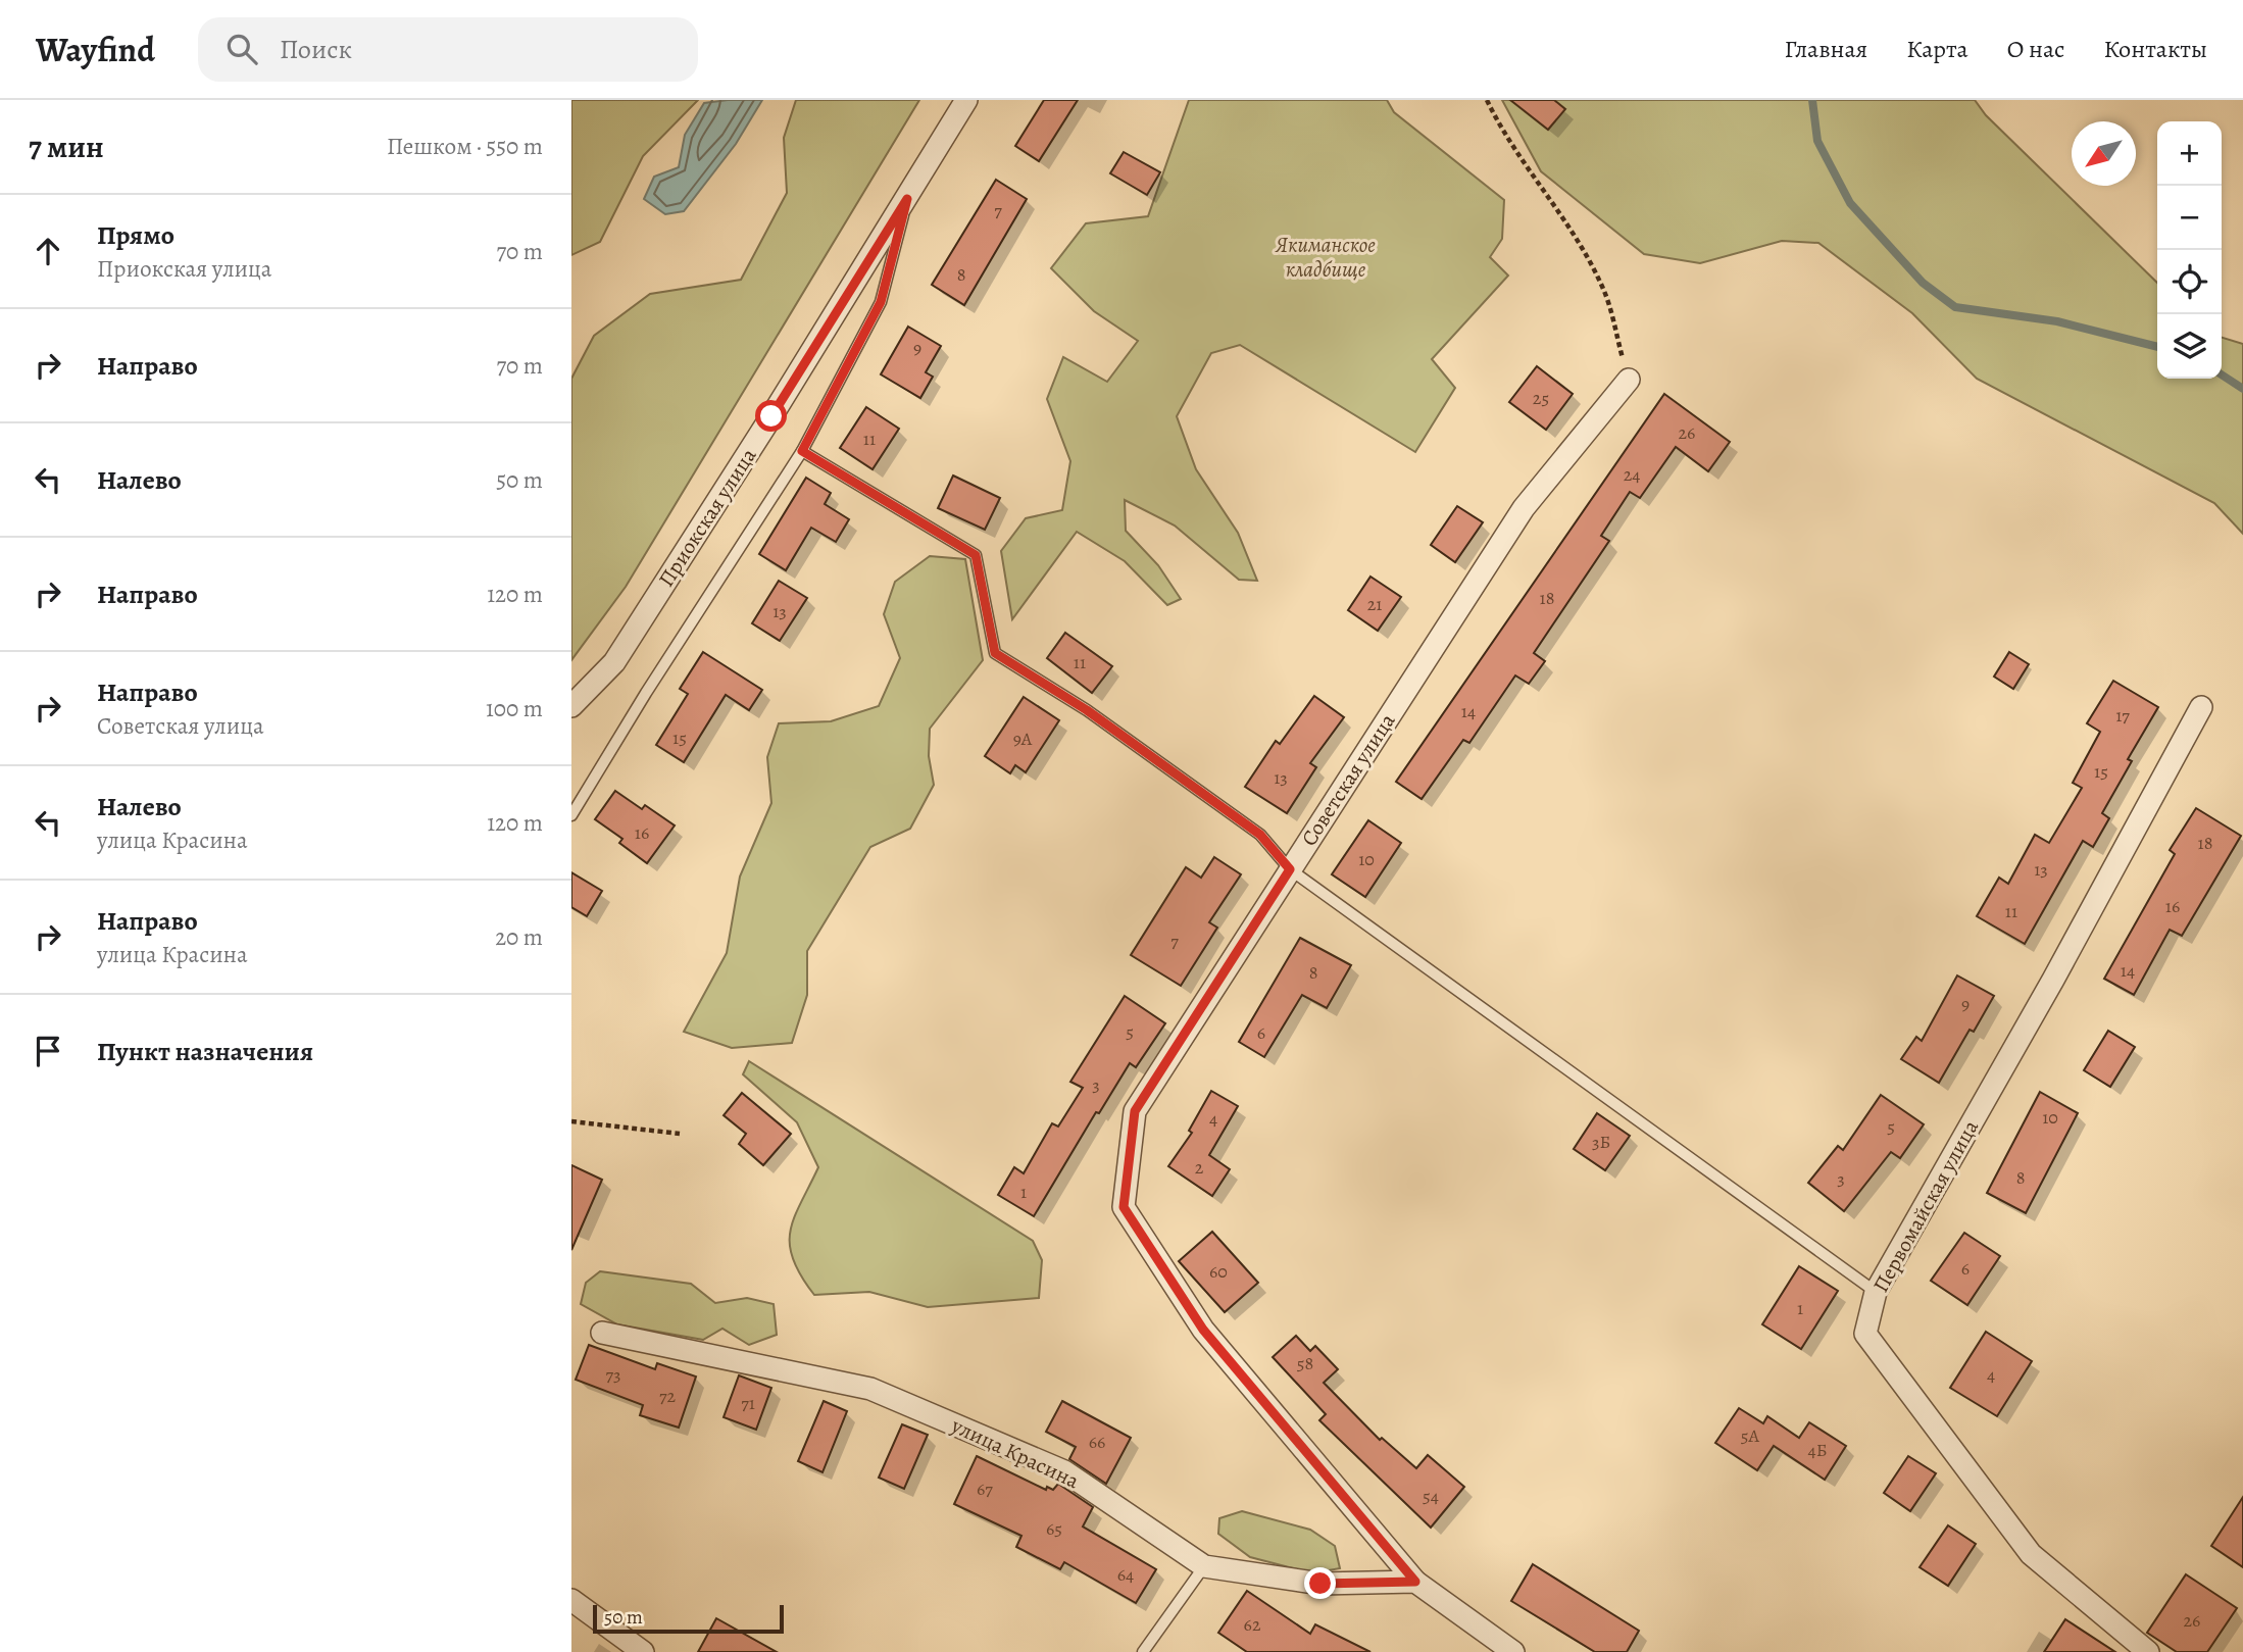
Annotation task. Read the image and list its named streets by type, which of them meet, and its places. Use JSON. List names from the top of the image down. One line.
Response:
{"streets":{"street":["Приокская улица","Советская улица","Первомайская улица","улица Красина"]},"crossings":[["Советская улица","улица Красина"]],"parks":["Якиманское кладбище"],"house_numbers":["7","8","9","25","26","11","24","18","21","13","11","14","17","15","9А","15","13","16","18","10","13","16","11","7","14","8","9","5","6","3","10","4","5","3Б","2","8","3","1","6","60","1","58","73","4","72","71","5А","66","4Б","67","54","65","64","26","62"],"scale_bar":"50 m","north":"bottom left","page":{"header":"Wayfind","search":"Поиск","nav":["Главная","Карта","О нас","Контакты"],"heading":["7 мин","Пешком · 550 m"],"map_buttons":["+","−"],"list":[["Прямо","Приокская улица","70 m"],["Направо","70 m"],["Налево","50 m"],["Направо","120 m"],["Направо","Советская улица","100 m"],["Налево","улица Красина","120 m"],["Направо","улица Красина","20 m"],"Пункт назначения"],"scale":"50 m"}}
